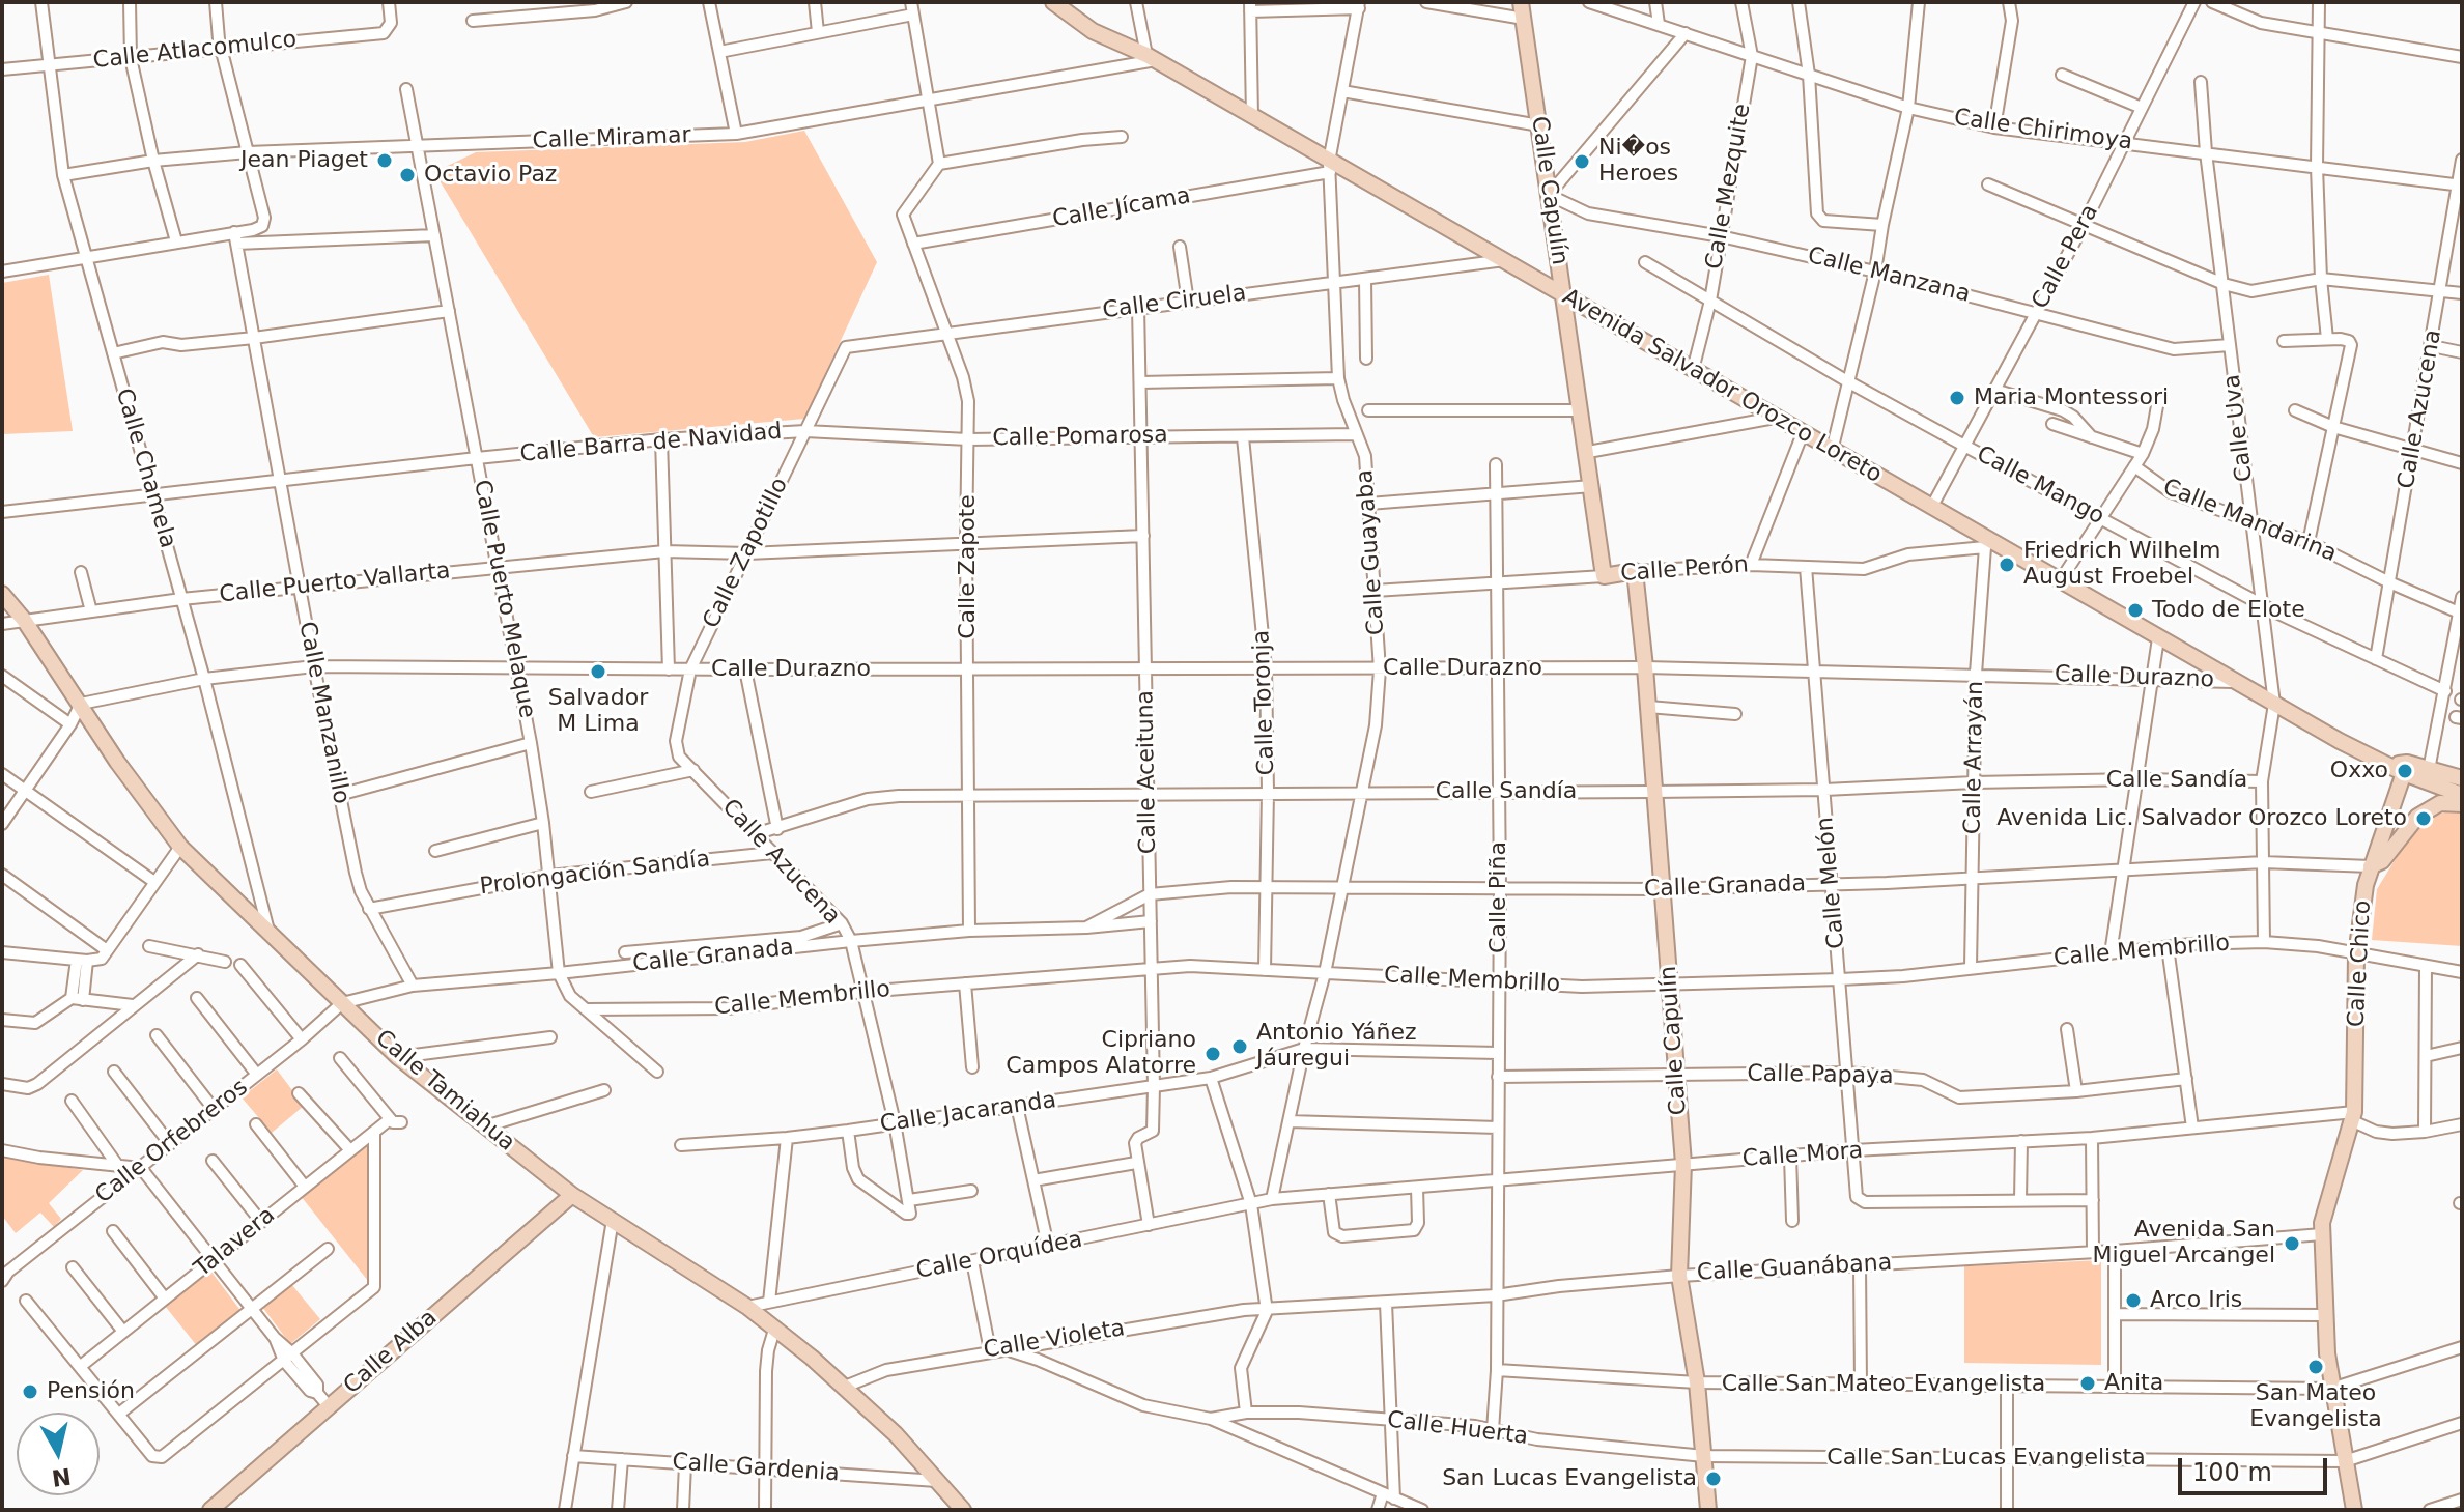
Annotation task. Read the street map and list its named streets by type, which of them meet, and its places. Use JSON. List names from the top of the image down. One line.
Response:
{"streets":{"street":["Calle Atlacomulco","Calle Chirimoya","Calle Miramar","Calle Mezquite","Calle Capulín","Calle Jícama","Calle Pera","Calle Manzana","Calle Ciruela","Avenida Salvador Orozco Loreto","Calle Azucena","Calle Uva","Calle Pomarosa","Calle Barra de Navidad","Calle Chamela","Calle Mango","Calle Mandarina","Calle Guayaba","Calle Zapotillo","Calle Zapote","Calle Perón","Calle Puerto Vallarta","Calle Puerto Melaque","Calle Durazno","Calle Toronja","Calle Manzanillo","Calle Arrayán","Calle Aceituna","Calle Sandía","Prolongación Sandía","Calle Melón","Calle Granada","Calle Piña","Calle Membrillo","Calle Chico","Calle Papaya","Calle Tamiahua","Calle Jacaranda","Calle Orfebreros","Calle Mora","Talavera","Calle Orquídea","Calle Guanábana","Calle Violeta","Calle Alba","Calle San Mateo Evangelista","Calle Huerta","Calle San Lucas Evangelista","Calle Gardenia"]},"crossings":[["Calle Atlacomulco","Calle Chamela"],["Calle Chirimoya","Calle Mezquite"],["Calle Chirimoya","Calle Pera"],["Calle Chirimoya","Calle Azucena"],["Calle Chirimoya","Calle Uva"],["Calle Miramar","Avenida Salvador Orozco Loreto"],["Calle Miramar","Calle Chamela"],["Calle Miramar","Calle Puerto Melaque"],["Calle Mezquite","Calle Manzana"],["Calle Mezquite","Avenida Salvador Orozco Loreto"],["Calle Mezquite","Calle Mango"],["Calle Capulín","Calle Manzana"],["Calle Capulín","Avenida Salvador Orozco Loreto"],["Calle Capulín","Calle Perón"],["Calle Capulín","Calle Durazno"],["Calle Capulín","Calle Sandía"],["Calle Capulín","Calle Granada"],["Calle Capulín","Calle Membrillo"],["Calle Capulín","Calle Papaya"],["Calle Capulín","Calle Mora"],["Calle Capulín","Calle Guanábana"],["Calle Capulín","Calle San Mateo Evangelista"],["Calle Capulín","Calle Huerta"],["Calle Capulín","Calle San Lucas Evangelista"],["Calle Jícama","Avenida Salvador Orozco Loreto"],["Calle Jícama","Calle Guayaba"],["Calle Jícama","Calle Zapote"],["Calle Pera","Calle Manzana"],["Calle Pera","Avenida Salvador Orozco Loreto"],["Calle Pera","Calle Mango"],["Calle Manzana","Calle Uva"],["Calle Ciruela","Avenida Salvador Orozco Loreto"],["Calle Ciruela","Calle Guayaba"],["Calle Ciruela","Calle Zapotillo"],["Calle Ciruela","Calle Zapote"],["Calle Ciruela","Calle Aceituna"],["Avenida Salvador Orozco Loreto","Calle Uva"],["Avenida Salvador Orozco Loreto","Calle Guayaba"],["Avenida Salvador Orozco Loreto","Calle Perón"],["Avenida Salvador Orozco Loreto","Calle Durazno"],["Avenida Salvador Orozco Loreto","Calle Arrayán"],["Avenida Salvador Orozco Loreto","Calle Chico"],["Calle Azucena","Calle Mango"],["Calle Azucena","Calle Mandarina"],["Calle Azucena","Calle Zapotillo"],["Calle Azucena","Calle Durazno"],["Calle Azucena","Calle Sandía"],["Calle Azucena","Prolongación Sandía"],["Calle Azucena","Calle Granada"],["Calle Azucena","Calle Membrillo"],["Calle Azucena","Calle Jacaranda"],["Calle Uva","Calle Mango"],["Calle Uva","Calle Mandarina"],["Calle Uva","Calle Sandía"],["Calle Uva","Calle Granada"],["Calle Uva","Calle Membrillo"],["Calle Pomarosa","Calle Barra de Navidad"],["Calle Pomarosa","Calle Guayaba"],["Calle Pomarosa","Calle Zapotillo"],["Calle Pomarosa","Calle Zapote"],["Calle Pomarosa","Calle Toronja"],["Calle Pomarosa","Calle Aceituna"],["Calle Barra de Navidad","Calle Chamela"],["Calle Barra de Navidad","Calle Zapotillo"],["Calle Barra de Navidad","Calle Puerto Melaque"],["Calle Barra de Navidad","Calle Manzanillo"],["Calle Chamela","Calle Puerto Vallarta"],["Calle Chamela","Calle Durazno"],["Calle Chamela","Calle Tamiahua"],["Calle Guayaba","Calle Perón"],["Calle Guayaba","Calle Durazno"],["Calle Guayaba","Calle Sandía"],["Calle Guayaba","Calle Granada"],["Calle Guayaba","Calle Membrillo"],["Calle Guayaba","Calle Jacaranda"],["Calle Guayaba","Calle Mora"],["Calle Zapotillo","Calle Puerto Vallarta"],["Calle Zapotillo","Calle Durazno"],["Calle Zapote","Calle Puerto Vallarta"],["Calle Zapote","Calle Durazno"],["Calle Zapote","Calle Sandía"],["Calle Zapote","Calle Granada"],["Calle Perón","Calle Arrayán"],["Calle Perón","Calle Melón"],["Calle Perón","Calle Piña"],["Calle Puerto Vallarta","Calle Puerto Melaque"],["Calle Puerto Vallarta","Calle Manzanillo"],["Calle Puerto Vallarta","Calle Tamiahua"],["Calle Puerto Melaque","Calle Durazno"],["Calle Puerto Melaque","Prolongación Sandía"],["Calle Puerto Melaque","Calle Granada"],["Calle Durazno","Calle Toronja"],["Calle Durazno","Calle Manzanillo"],["Calle Durazno","Calle Arrayán"],["Calle Durazno","Calle Aceituna"],["Calle Durazno","Calle Melón"],["Calle Durazno","Calle Piña"],["Calle Durazno","Calle Tamiahua"],["Calle Toronja","Calle Sandía"],["Calle Toronja","Calle Granada"],["Calle Toronja","Calle Membrillo"],["Calle Manzanillo","Prolongación Sandía"],["Calle Manzanillo","Calle Granada"],["Calle Arrayán","Calle Sandía"],["Calle Arrayán","Calle Granada"],["Calle Arrayán","Calle Membrillo"],["Calle Aceituna","Calle Sandía"],["Calle Aceituna","Calle Granada"],["Calle Aceituna","Calle Membrillo"],["Calle Aceituna","Calle Jacaranda"],["Calle Sandía","Calle Melón"],["Calle Sandía","Calle Piña"],["Calle Melón","Calle Granada"],["Calle Melón","Calle Membrillo"],["Calle Melón","Calle Papaya"],["Calle Melón","Calle Mora"],["Calle Granada","Calle Piña"],["Calle Granada","Calle Chico"],["Calle Granada","Calle Tamiahua"],["Calle Granada","Calle Orfebreros"],["Calle Piña","Calle Membrillo"],["Calle Piña","Calle Papaya"],["Calle Piña","Calle Jacaranda"],["Calle Piña","Calle Mora"],["Calle Piña","Calle Guanábana"],["Calle Piña","Calle San Mateo Evangelista"],["Calle Piña","Calle Huerta"],["Calle Membrillo","Calle Chico"],["Calle Chico","Calle Mora"],["Calle Chico","Calle Guanábana"],["Calle Chico","Calle San Mateo Evangelista"],["Calle Chico","Calle San Lucas Evangelista"],["Calle Tamiahua","Calle Orfebreros"],["Calle Tamiahua","Calle Orquídea"],["Calle Tamiahua","Calle Violeta"],["Calle Tamiahua","Calle Alba"],["Calle Tamiahua","Calle Gardenia"],["Calle Mora","Calle Orquídea"],["Calle Guanábana","Calle Violeta"],["Calle Huerta","Calle San Lucas Evangelista"]],"places":["Jean Piaget","Ni�os Heroes","Octavio Paz","Maria Montessori","Friedrich Wilhelm August Froebel","Todo de Elote","Salvador M Lima","Oxxo","Avenida Lic. Salvador Orozco Loreto","Antonio Yáñez Jáuregui","Cipriano Campos Alatorre","Avenida San Miguel Arcangel","Arco Iris","San Mateo Evangelista","Anita","Pensión","San Lucas Evangelista"],"scale_bar":"100 m","north":"bottom"}
